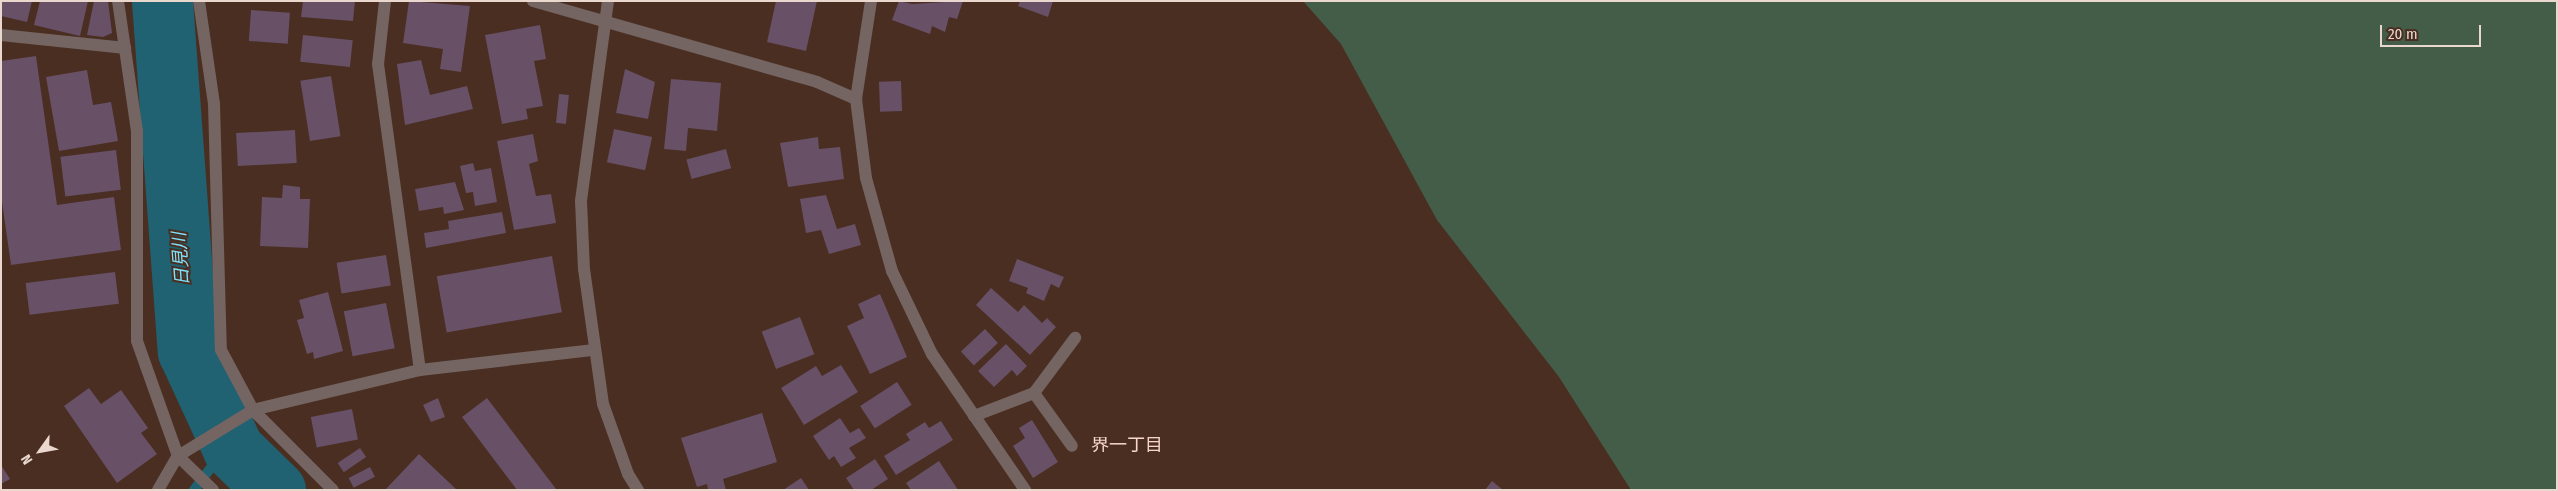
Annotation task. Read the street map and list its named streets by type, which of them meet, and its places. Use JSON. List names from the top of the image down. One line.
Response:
{"districts":["界一丁目"],"water":["日見川"],"scale_bar":"20 m","north":"bottom left"}
